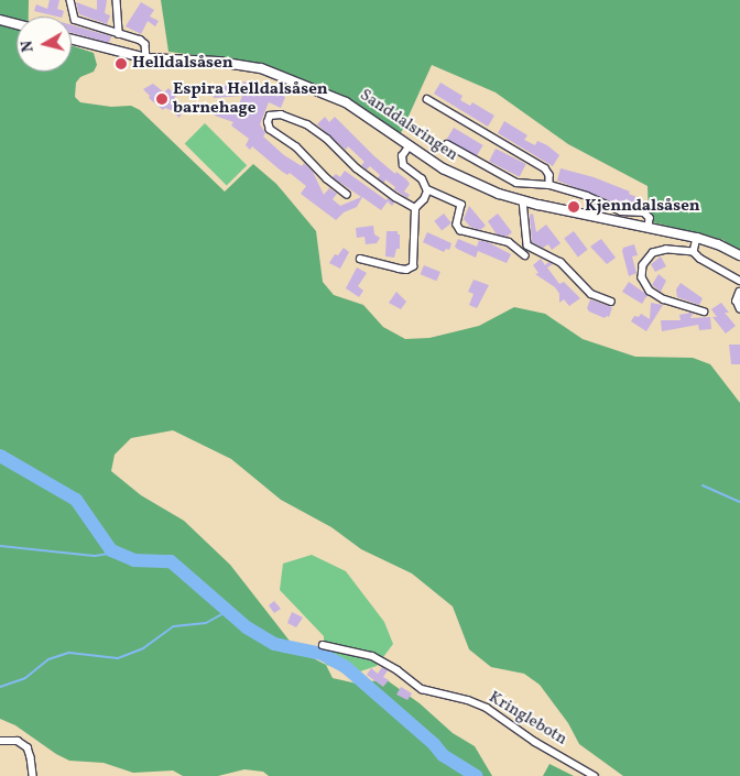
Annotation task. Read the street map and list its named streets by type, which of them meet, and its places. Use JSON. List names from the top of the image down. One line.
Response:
{"streets":{"main road":["Sanddalsringen"],"street":["Kringlebotn"]},"places":["Helldalsåsen","Espira Helldalsåsen barnehage","Kjenndalsåsen"],"north":"left"}
